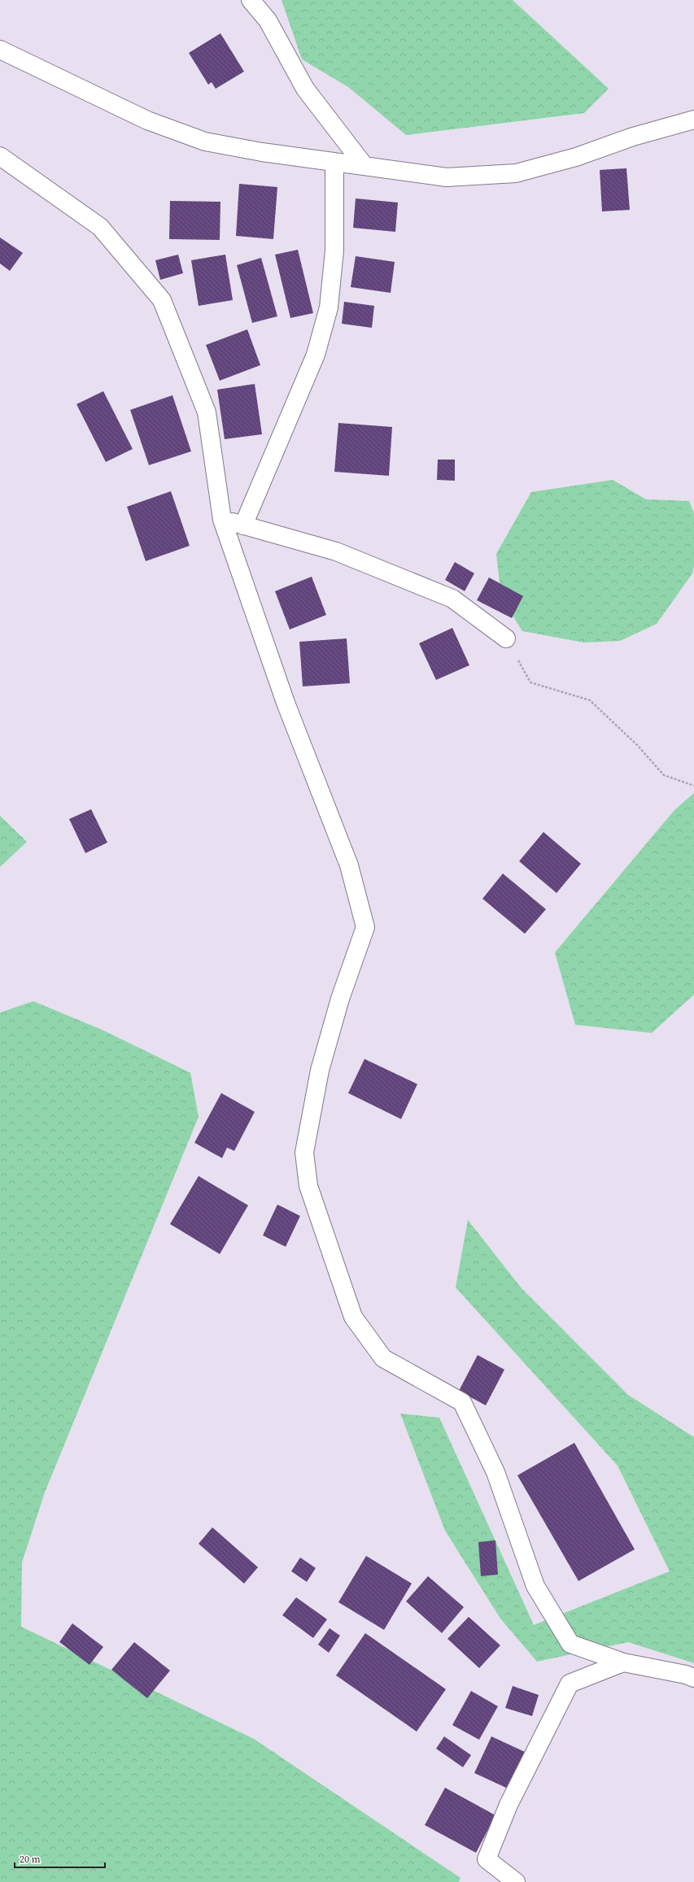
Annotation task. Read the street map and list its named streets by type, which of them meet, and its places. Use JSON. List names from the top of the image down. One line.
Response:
{"scale_bar":"20 m"}
